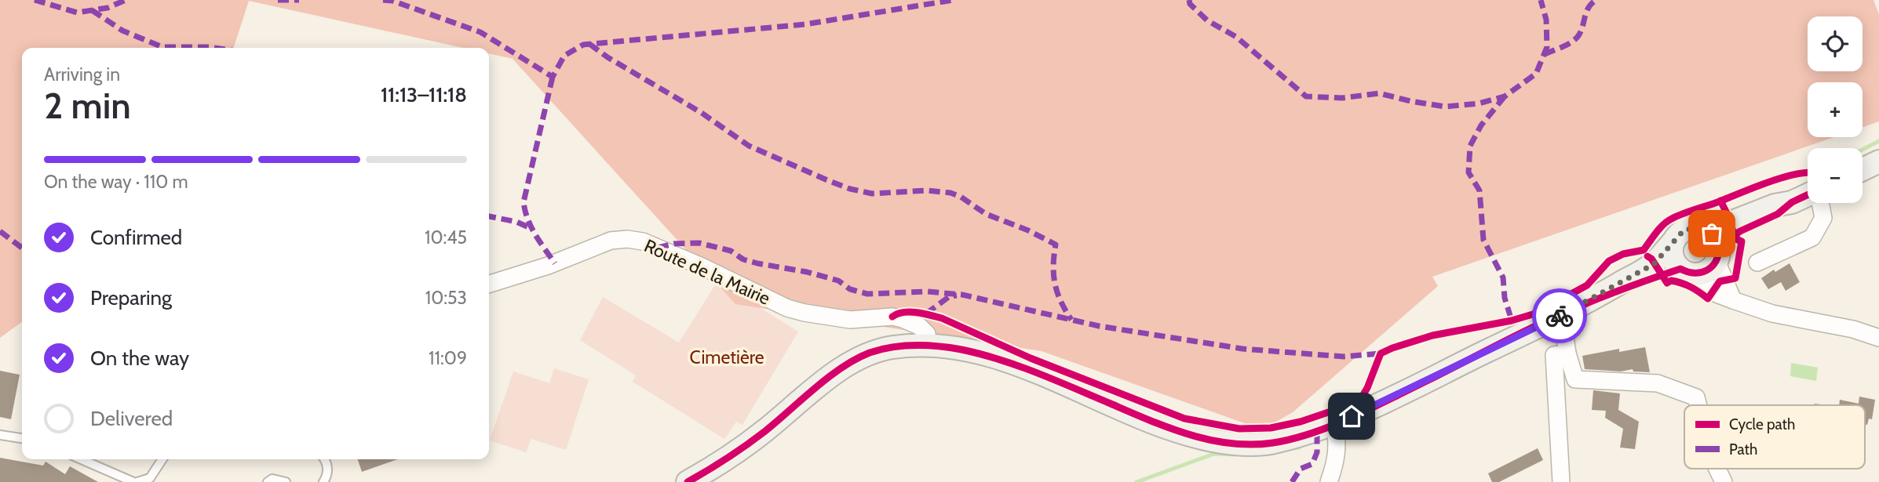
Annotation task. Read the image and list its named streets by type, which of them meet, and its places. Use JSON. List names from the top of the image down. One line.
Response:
{"streets":{"street":["Route de la Mairie"]},"parks":["Cimetière"],"legend":["Cycle path","Path"],"page":{"map_buttons":["+","−"],"heading":["2 min","Arriving in","11:13–11:18"],"bar":"On the way · 110 m","list":[["Confirmed","10:45"],["Preparing","10:53"],["On the way","11:09"],"Delivered"]}}
